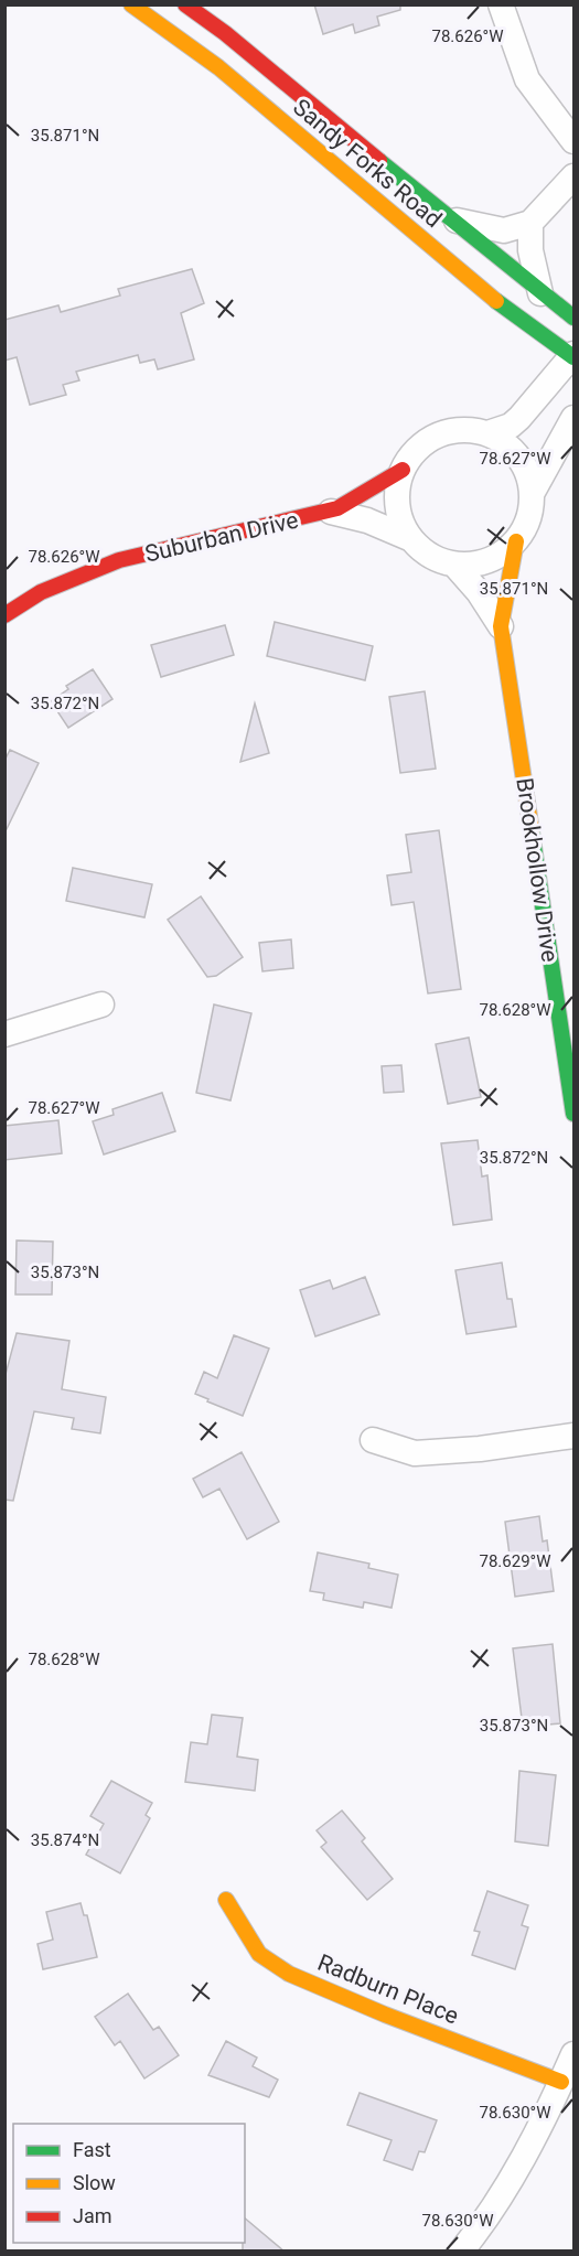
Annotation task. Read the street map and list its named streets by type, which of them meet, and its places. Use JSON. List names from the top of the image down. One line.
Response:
{"streets":{"street":["Sandy Forks Road","Suburban Drive","Brookhollow Drive","Radburn Place"]},"crossings":[["Sandy Forks Road","Suburban Drive"],["Suburban Drive","Brookhollow Drive"]],"legend":["Fast","Slow","Jam"],"coordinates":["78.626°W","35.871°N","78.627°W","35.872°N","78.628°W","35.873°N","78.629°W","35.874°N","78.630°W"]}
